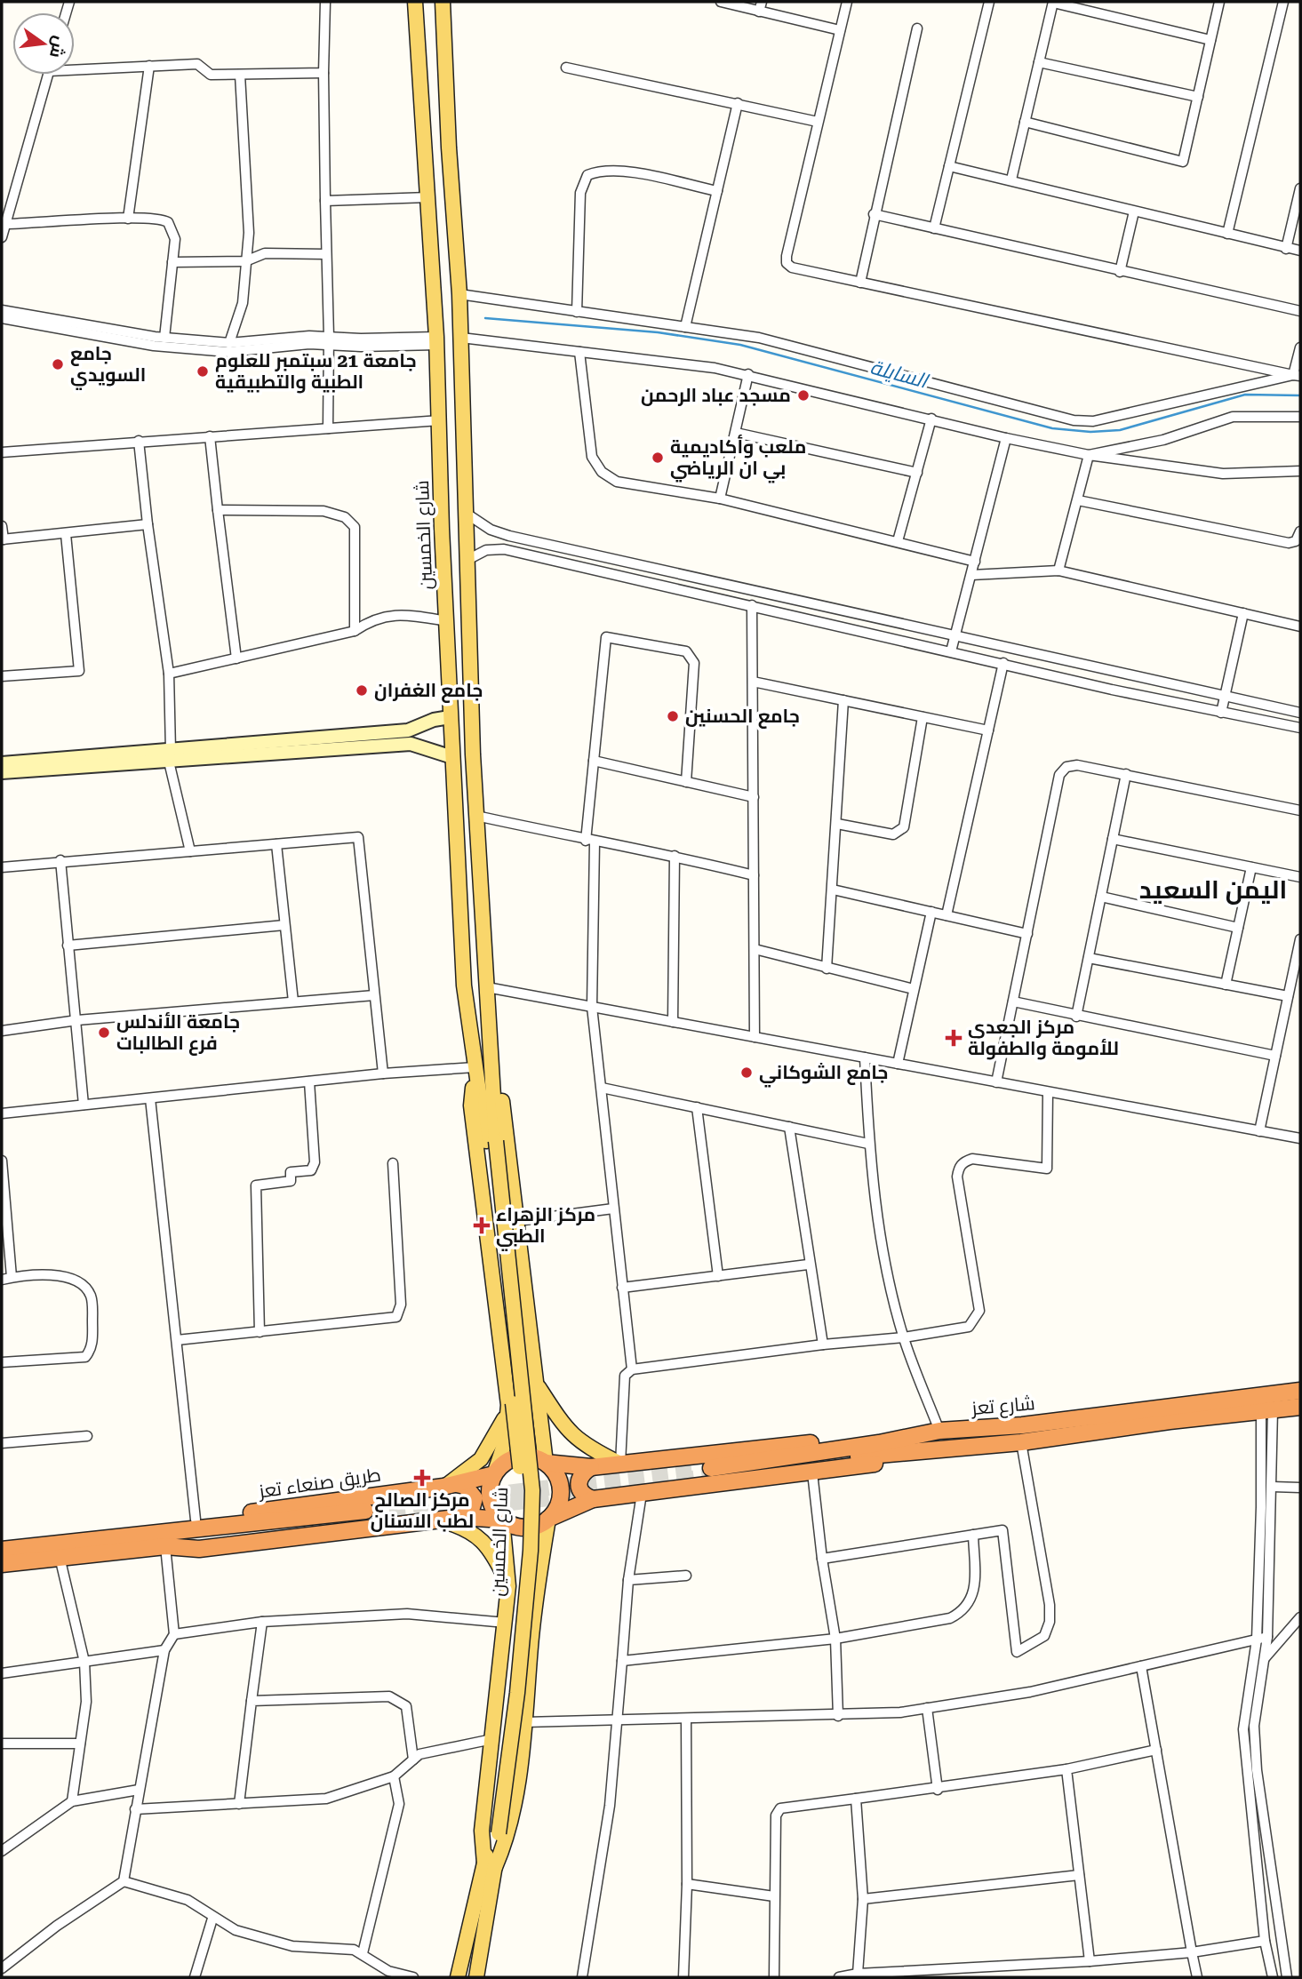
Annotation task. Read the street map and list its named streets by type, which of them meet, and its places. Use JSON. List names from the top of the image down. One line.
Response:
{"streets":{"highway":["شارع تعز","طريق صنعاء تعز"],"main road":["شارع الخمسين"]},"crossings":[["شارع الخمسين","طريق صنعاء تعز"]],"districts":["اليمن السعيد"],"water":["السايلة"],"places":{"other":["جامع السويدي","جامعة 21 سبتمبر للعلوم الطبية والتطبيقية","مسجد عباد الرحمن","ملعب وأكاديمية بي ان الرياضي","جامع الغفران","جامع الحسنين","جامعة الأندلس فرع الطالبات","جامع الشوكاني"],"health":["مركز الجعدي للأمومة والطفولة","مركز الزهراء الطبي","مركز الصالح لطب الاسنان"]},"north":"right"}
